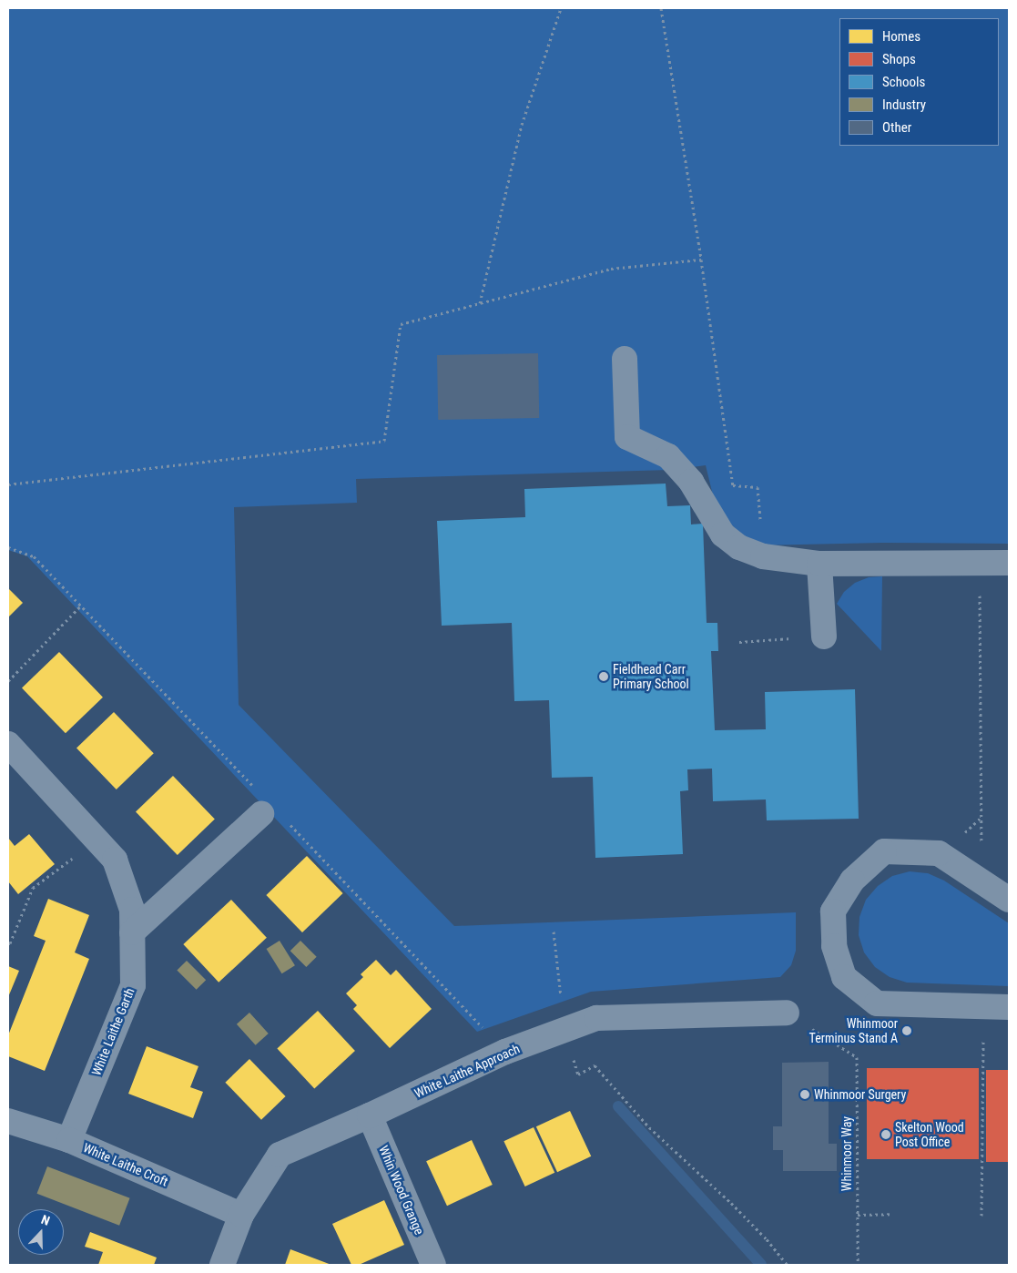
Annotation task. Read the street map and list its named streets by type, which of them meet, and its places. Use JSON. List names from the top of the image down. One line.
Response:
{"streets":{"street":["White Laithe Garth","White Laithe Approach","White Laithe Croft","Whin Wood Grange"],"path":["Whinmoor Way"]},"crossings":[["White Laithe Garth","White Laithe Croft"],["White Laithe Approach","Whinmoor Way"],["White Laithe Approach","White Laithe Croft"],["White Laithe Approach","Whin Wood Grange"]],"places":["Fieldhead Carr Primary School","Whinmoor Terminus Stand A","Whinmoor Surgery","Skelton Wood Post Office"],"legend":["Homes","Shops","Schools","Industry","Other"],"north":"top"}
